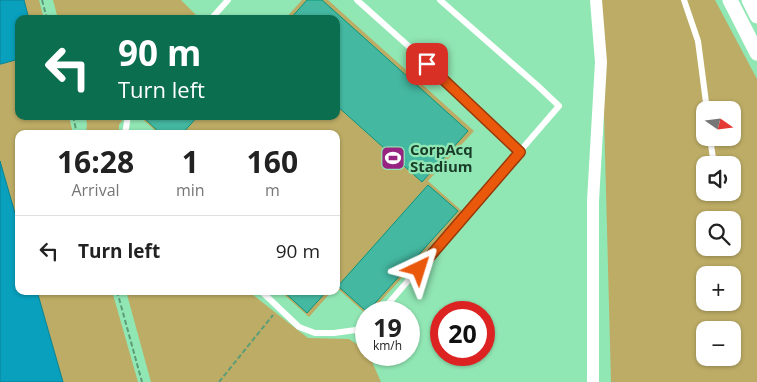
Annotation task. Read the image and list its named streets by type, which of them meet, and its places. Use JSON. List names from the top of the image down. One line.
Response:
{"places":{"sports":["CorpAcq Stadium"]},"north":"right","page":{"turn":["90 m","Turn left"],"map_buttons":["+","−"],"eta":["16:28","Arrival","1","min","160","m"],"list":[{"name":"Turn left","value":"90 m"}],"speed":"19 km/h","limit":"20"}}
